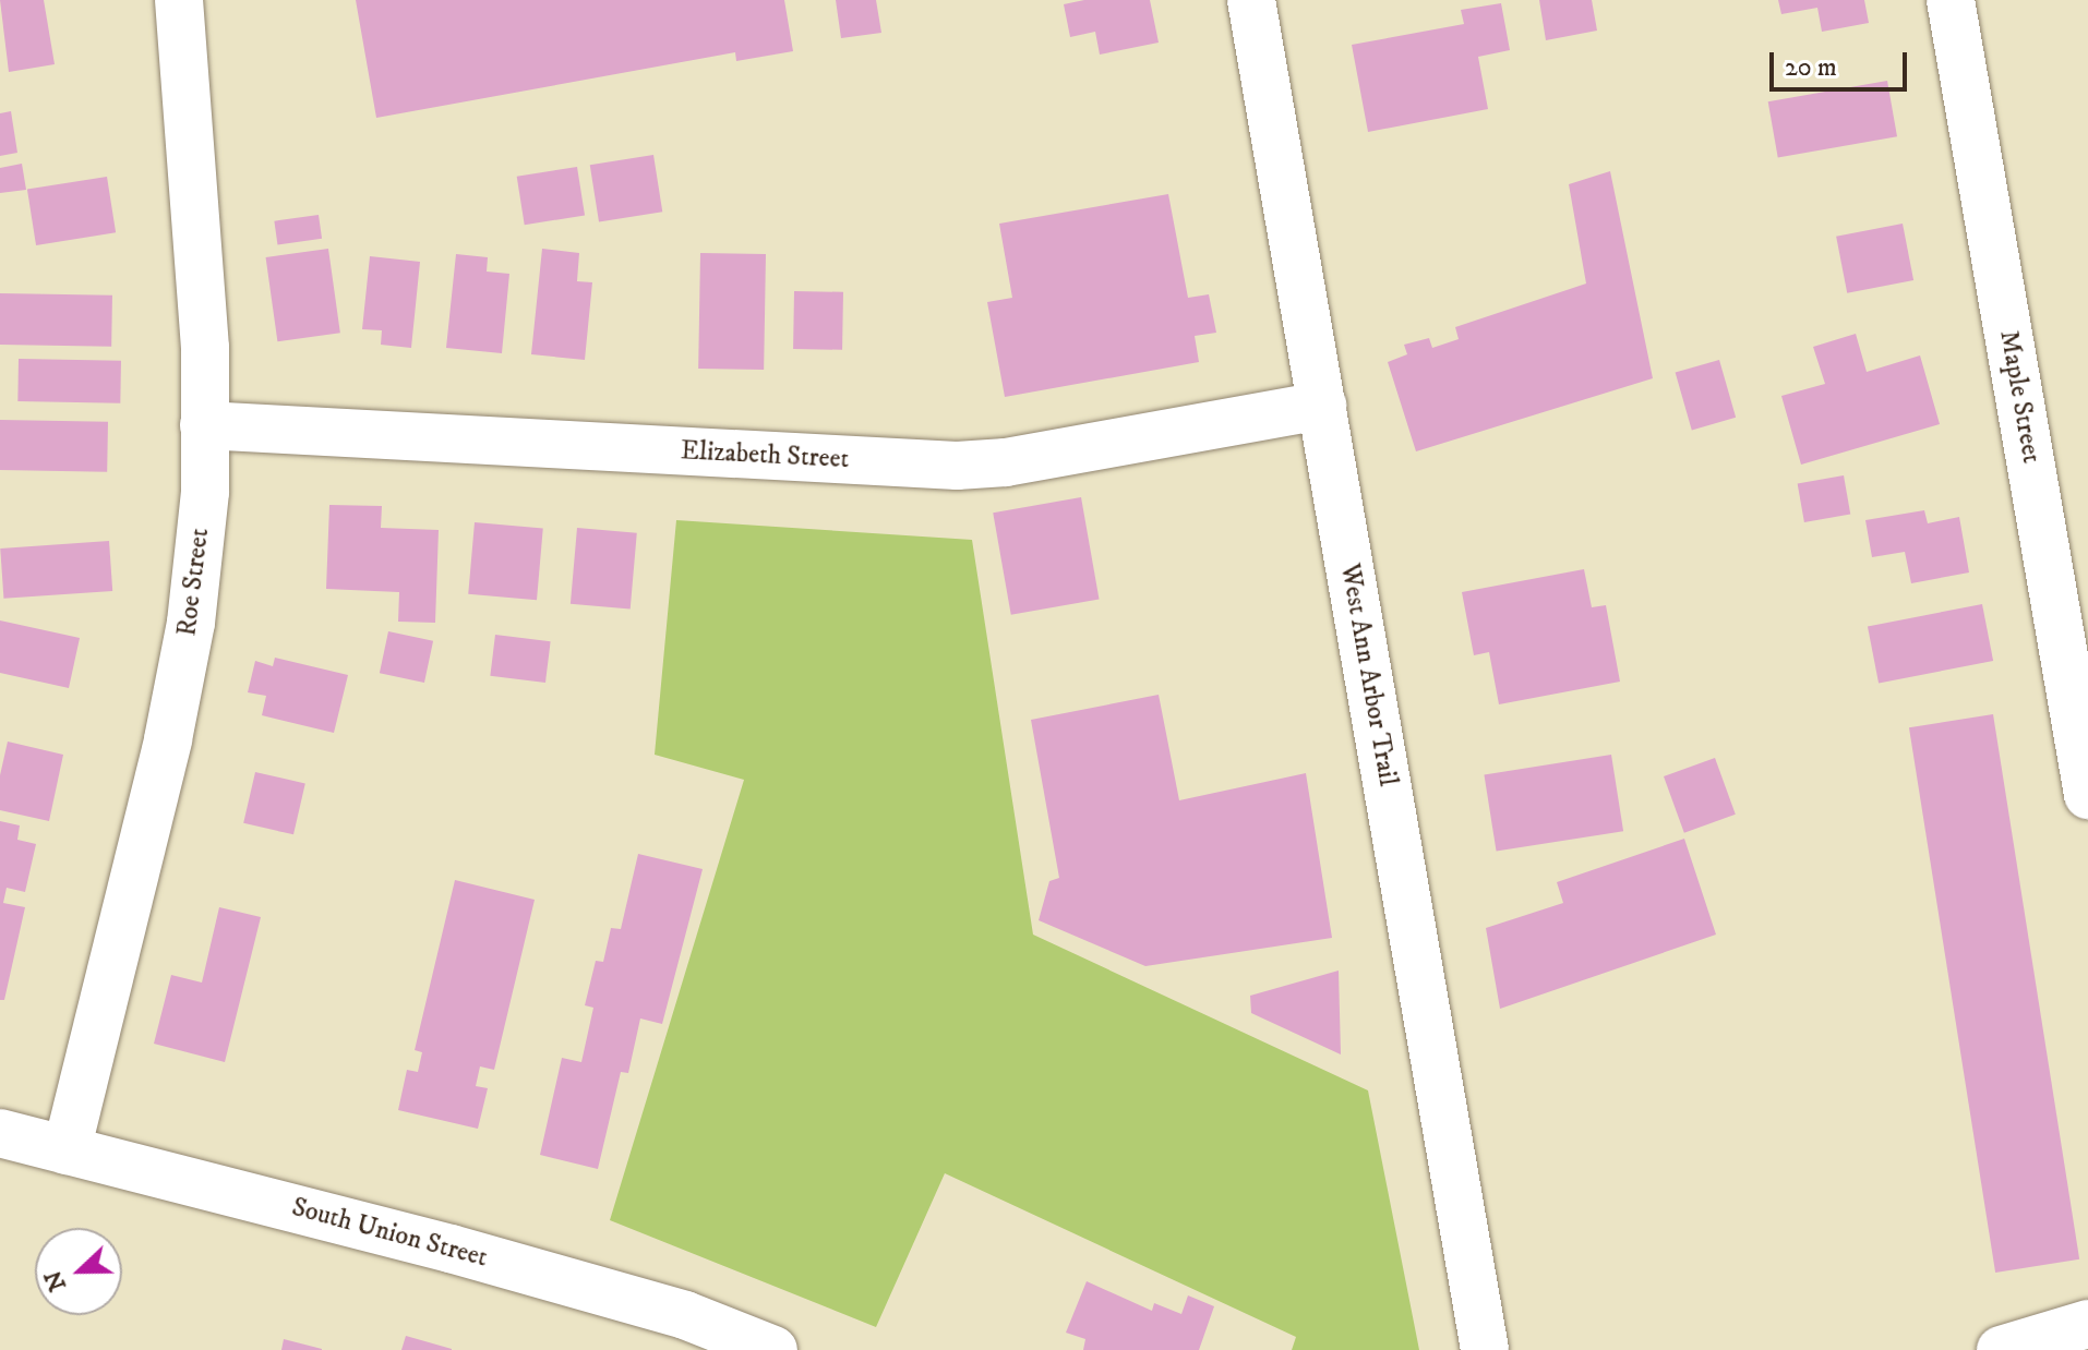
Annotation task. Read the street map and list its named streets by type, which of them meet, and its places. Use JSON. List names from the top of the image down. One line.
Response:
{"streets":{"street":["Maple Street","Elizabeth Street","Roe Street","West Ann Arbor Trail","South Union Street"]},"crossings":[["Elizabeth Street","Roe Street"],["Elizabeth Street","West Ann Arbor Trail"],["Roe Street","South Union Street"]],"scale_bar":"20 m","north":"left"}
